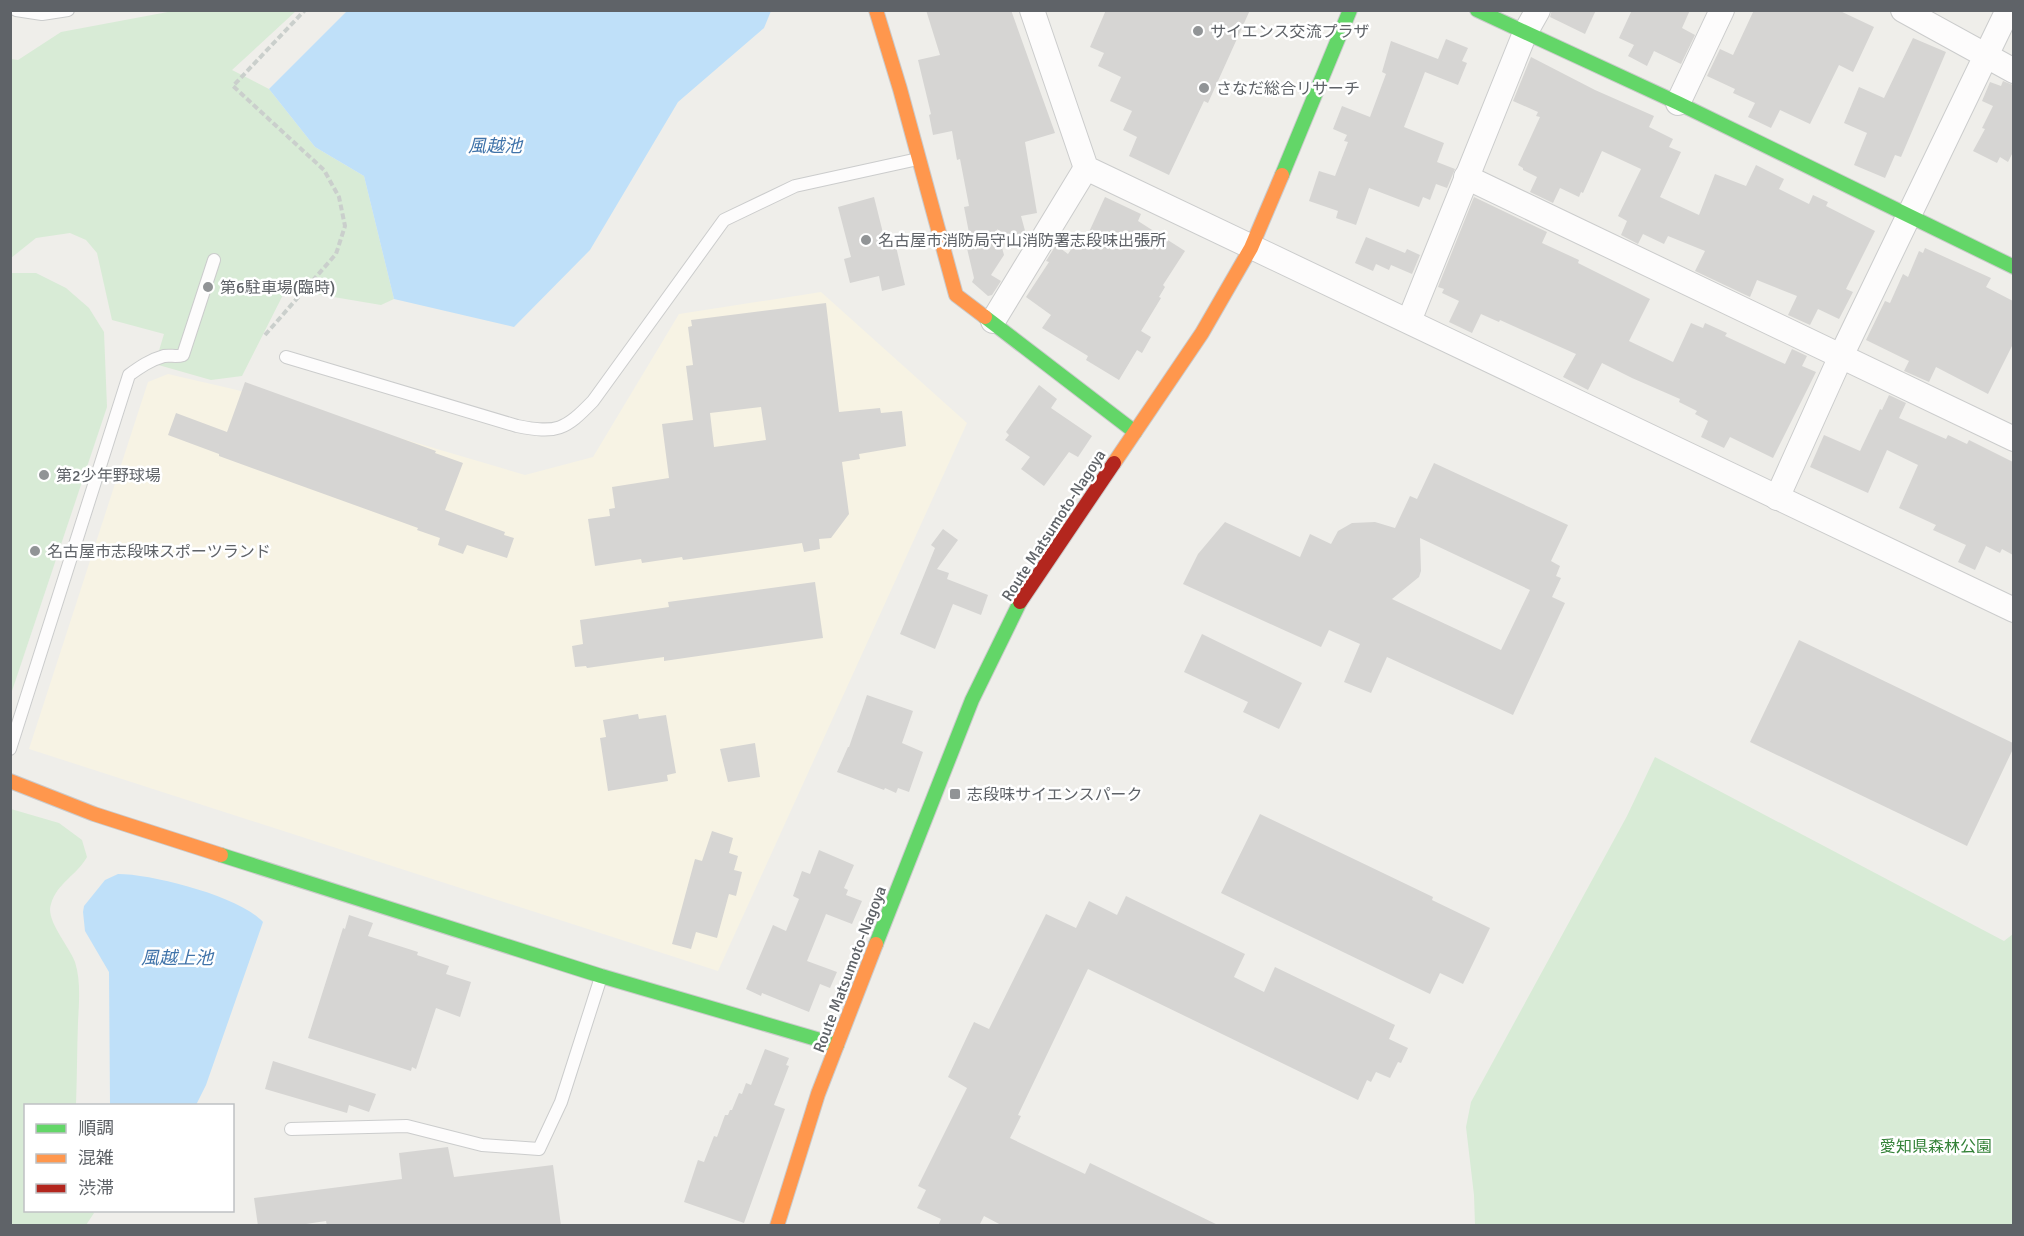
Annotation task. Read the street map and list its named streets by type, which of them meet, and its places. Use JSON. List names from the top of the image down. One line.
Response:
{"streets":{"street":["Route Matsumoto-Nagoya"]},"water":["風越池","風越上池"],"parks":["愛知県森林公園"],"places":{"other":["サイエンス交流プラザ","さなだ総合リサーチ","名古屋市消防局守山消防署志段味出張所","第6駐車場(臨時)","第2少年野球場","名古屋市志段味スポーツランド"],"transit":["志段味サイエンスパーク"]},"legend":["順調","混雑","渋滞"]}
